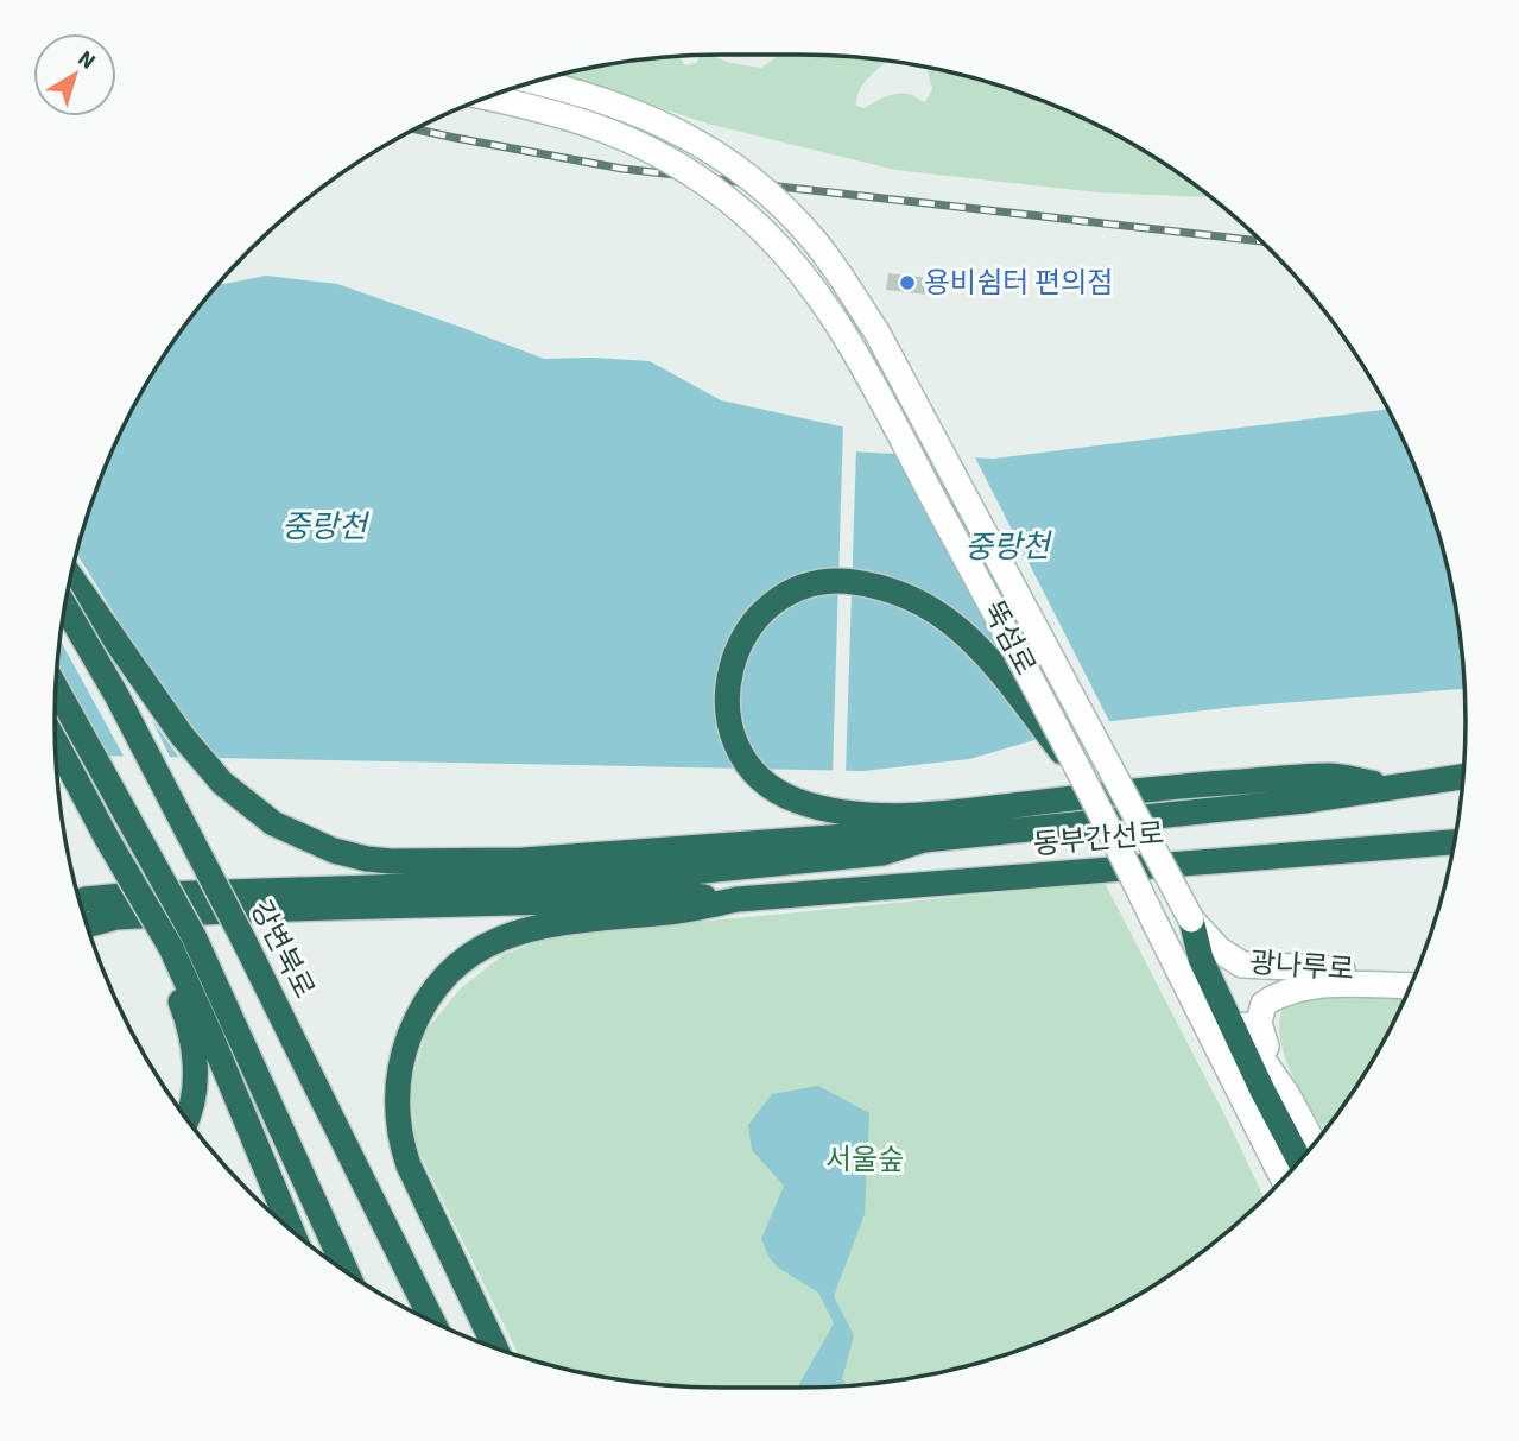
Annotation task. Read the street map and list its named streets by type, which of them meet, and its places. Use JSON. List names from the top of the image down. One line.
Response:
{"streets":{"highway":["동부간선로","강변북로"],"main road":["뚝섬로","광나루로"]},"crossings":[["뚝섬로","광나루로"]],"water":["중랑천"],"parks":["서울숲"],"places":["용비쉼터 편의점"],"north":"top right"}
